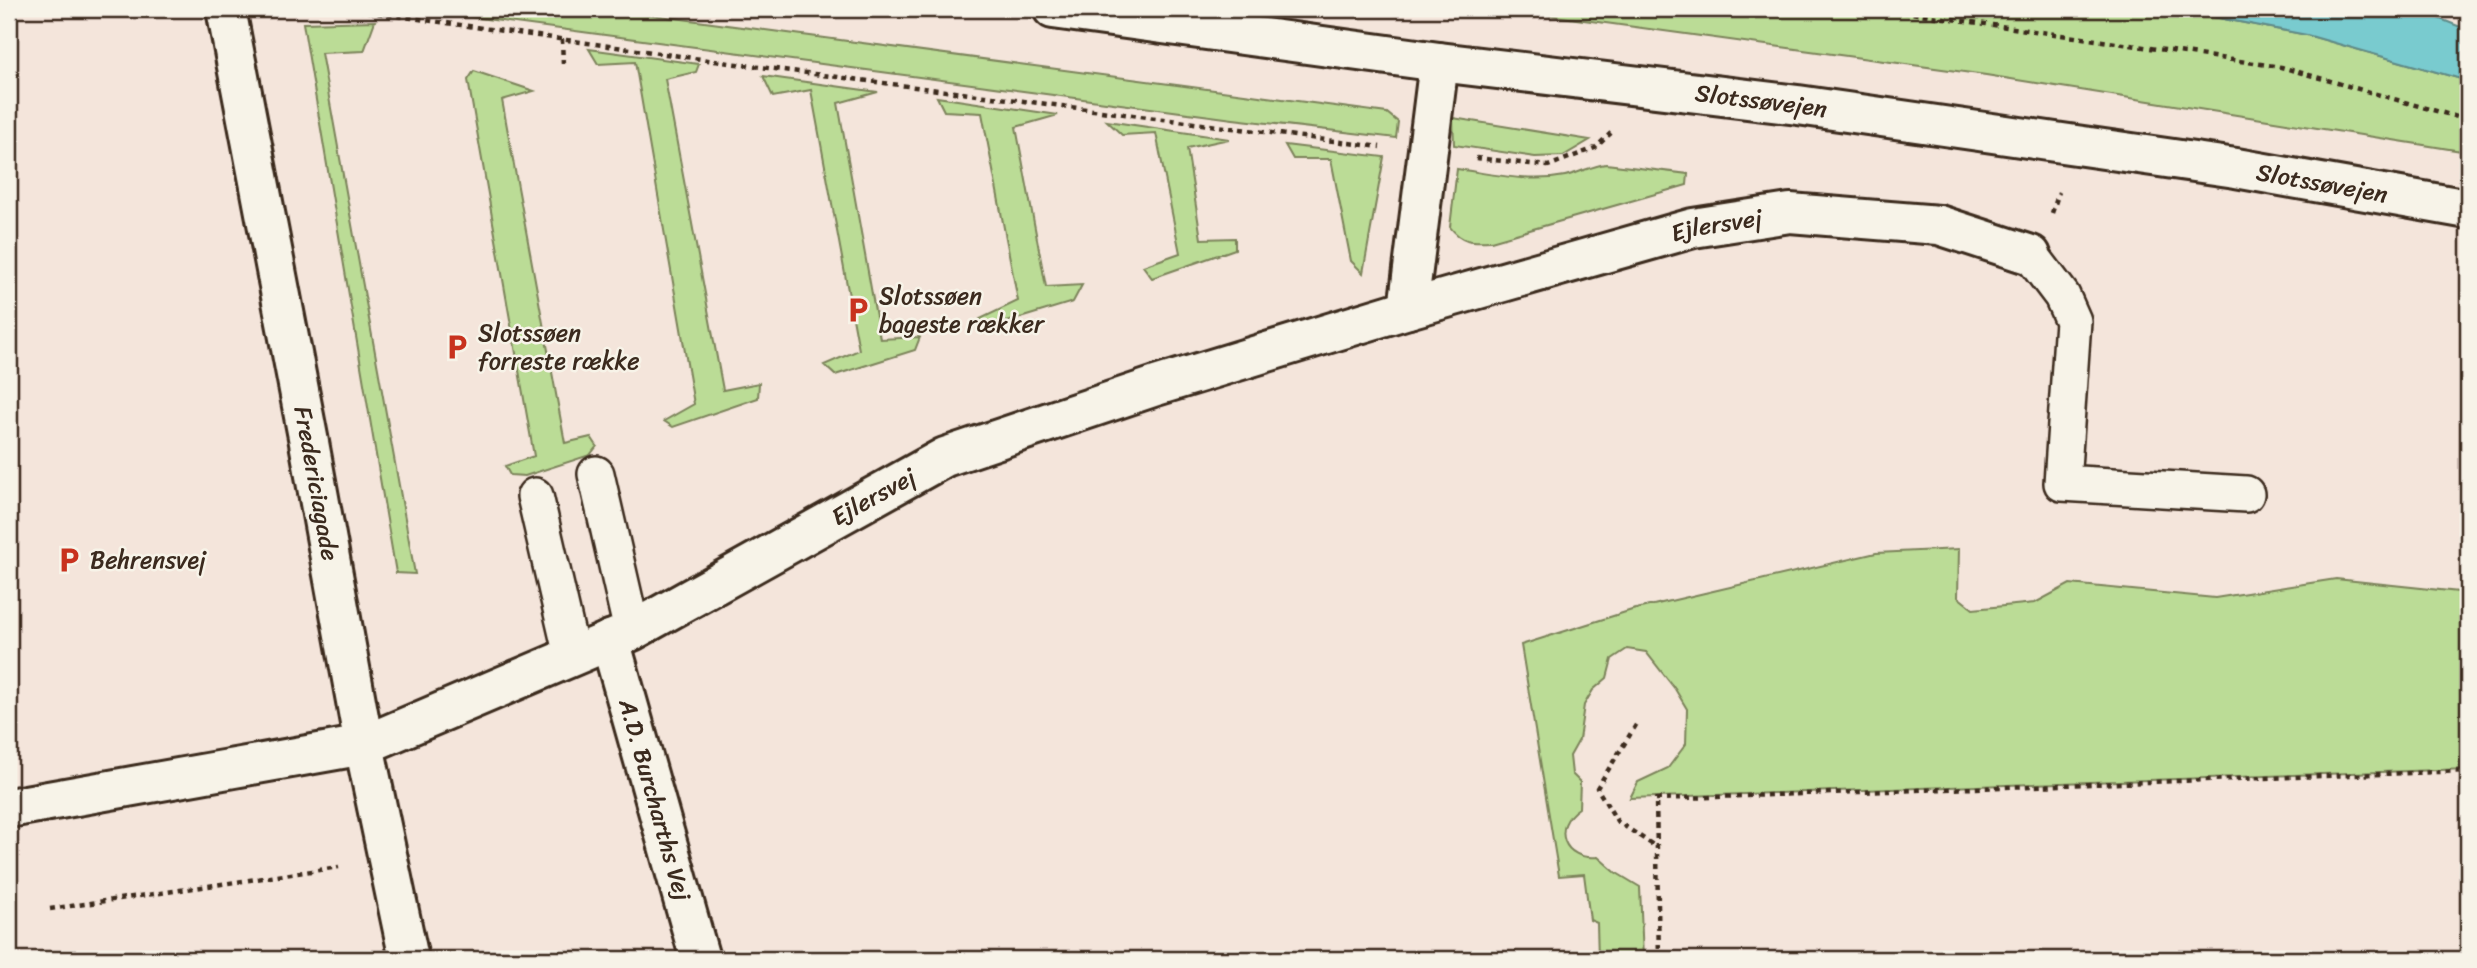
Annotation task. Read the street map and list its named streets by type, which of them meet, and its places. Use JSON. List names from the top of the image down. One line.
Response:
{"streets":{"street":["Slotssøvejen","Ejlersvej","Fredericiagade","A.D. Burcharths Vej"]},"crossings":[["Ejlersvej","Fredericiagade"],["Ejlersvej","A.D. Burcharths Vej"]],"places":{"parking":["Slotssøen bageste rækker","Slotssøen forreste række","Behrensvej"]}}
